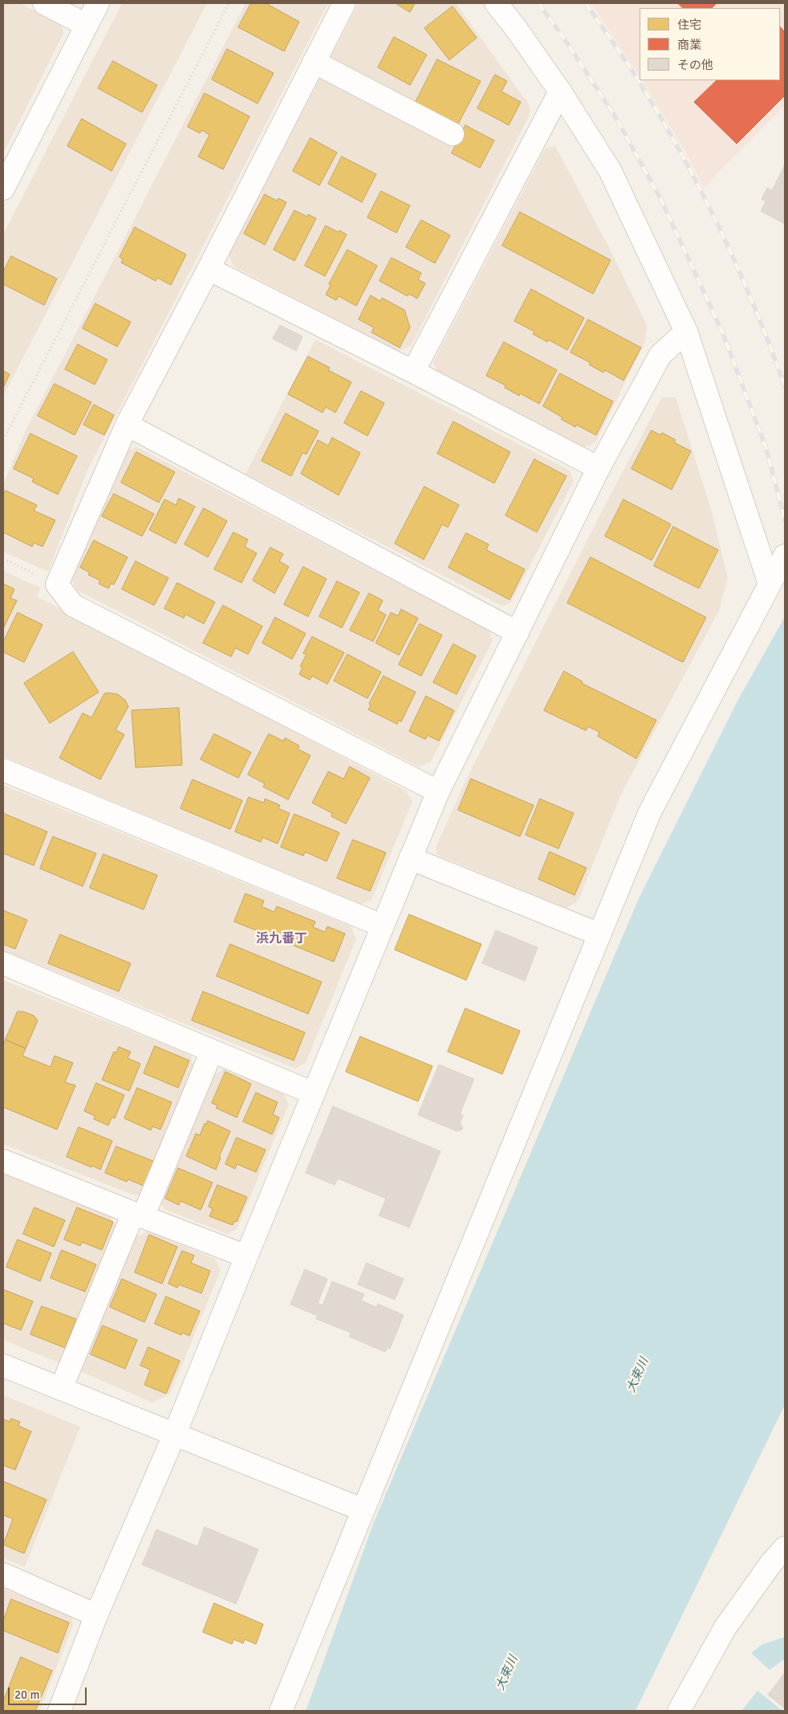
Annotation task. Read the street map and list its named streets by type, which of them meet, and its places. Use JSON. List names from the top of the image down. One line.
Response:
{"districts":["浜九番丁"],"water":["大束川"],"legend":["住宅","商業","その他"],"scale_bar":"20 m"}
